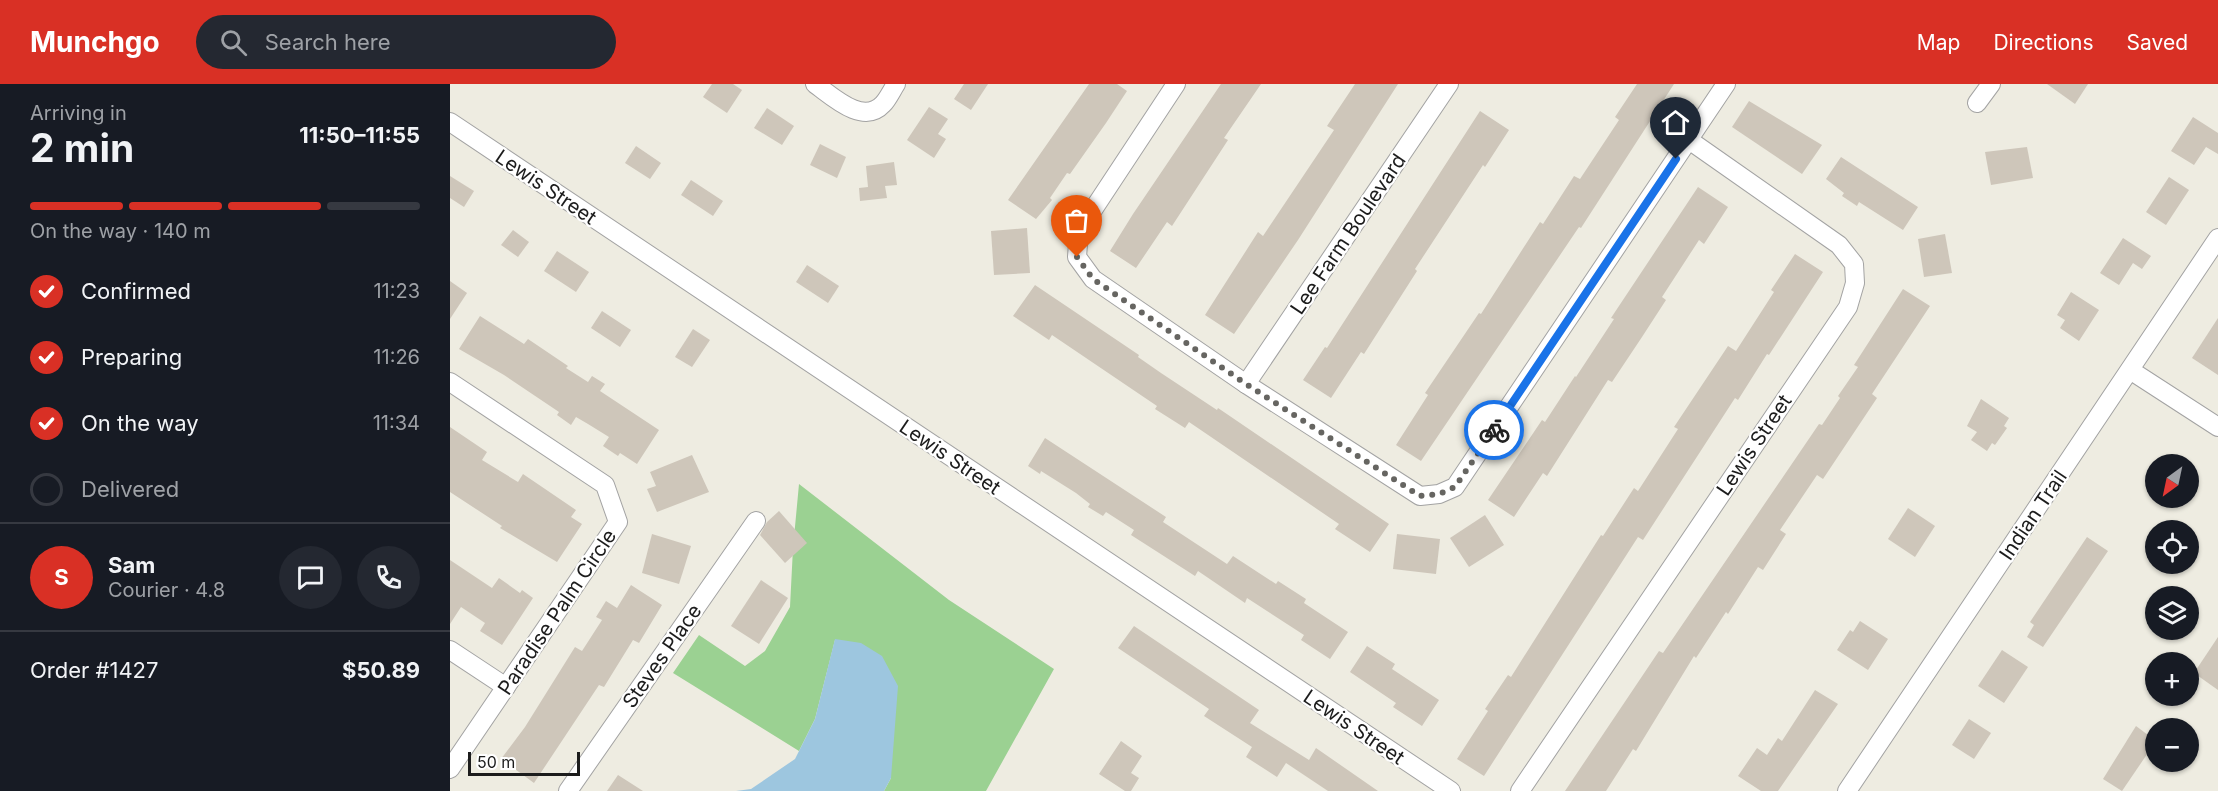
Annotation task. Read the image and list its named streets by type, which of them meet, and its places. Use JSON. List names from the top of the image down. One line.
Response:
{"streets":{"street":["Lewis Street","Lee Farm Boulevard","Indian Trail","Paradise Palm Circle","Steves Place"]},"scale_bar":"50 m","north":"bottom left","page":{"header":"Munchgo","search":"Search here","nav":["Map","Directions","Saved"],"heading":["2 min","Arriving in","11:50–11:55"],"panel":["Sam","Courier · 4.8","Order #1427","$50.89"],"bar":"On the way · 140 m","list":[["Confirmed","11:23"],["Preparing","11:26"],["On the way","11:34"],"Delivered"],"map_buttons":["+","−"],"round":"S","scale":"50 m"}}
